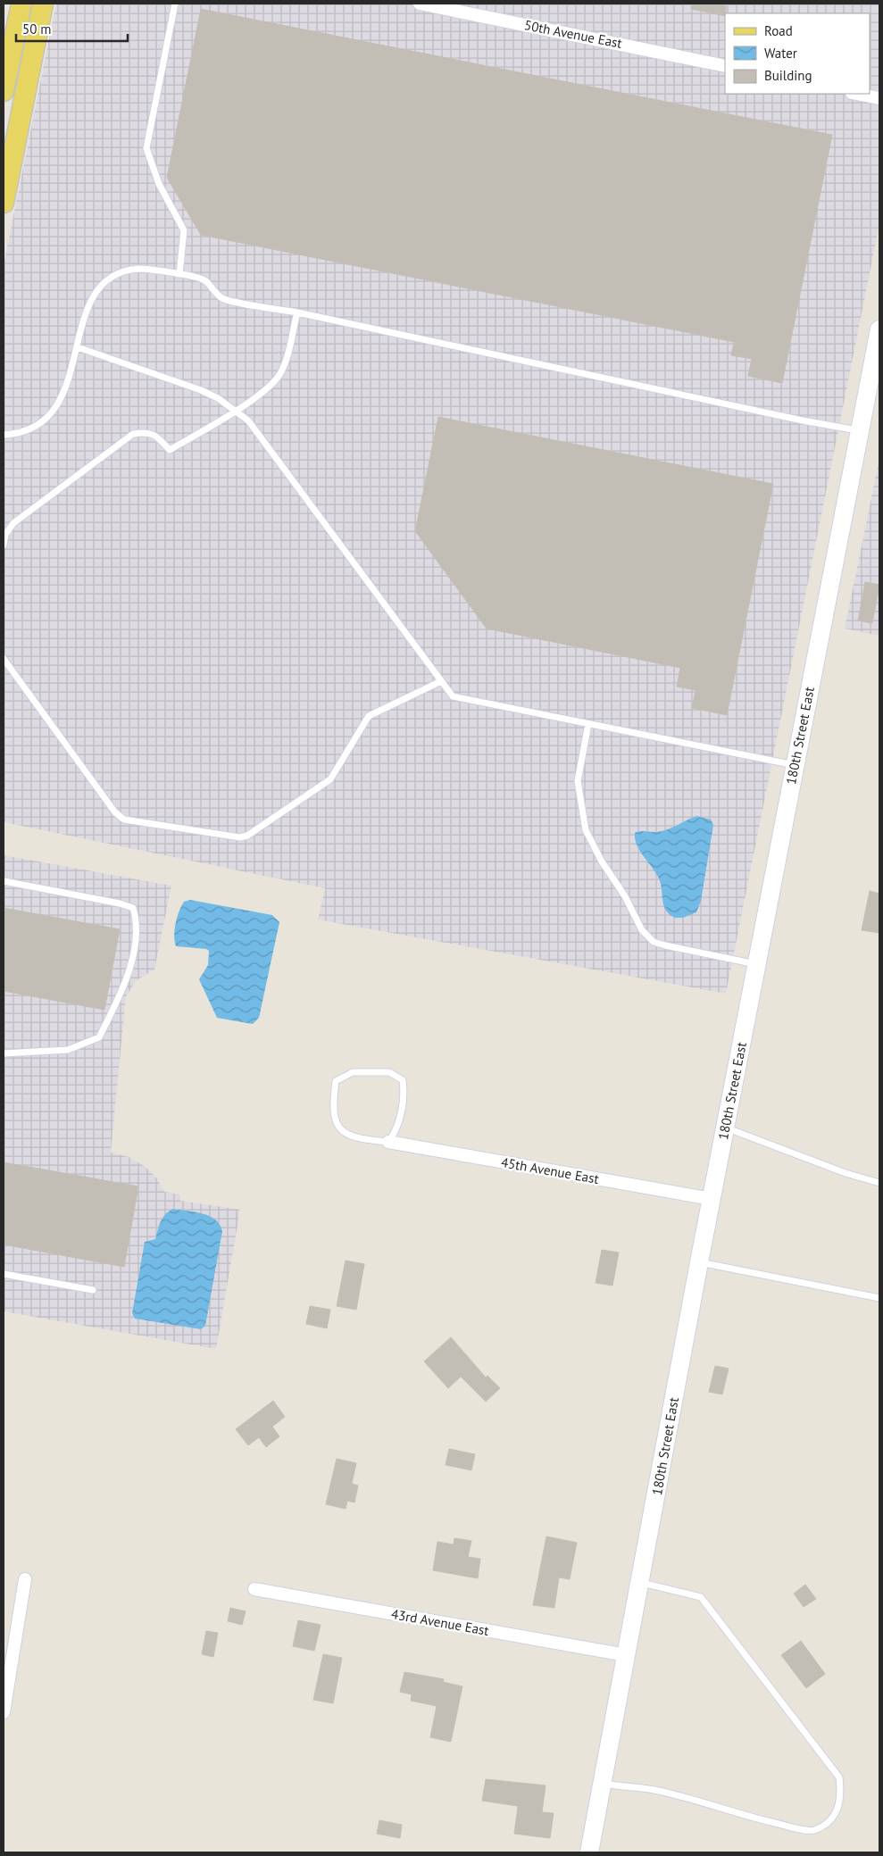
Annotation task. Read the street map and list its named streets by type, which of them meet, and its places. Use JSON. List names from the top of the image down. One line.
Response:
{"streets":{"street":["50th Avenue East","180th Street East","45th Avenue East","43rd Avenue East"]},"crossings":[["180th Street East","45th Avenue East"],["180th Street East","43rd Avenue East"]],"legend":["Road","Water","Building"],"scale_bar":"50 m"}
